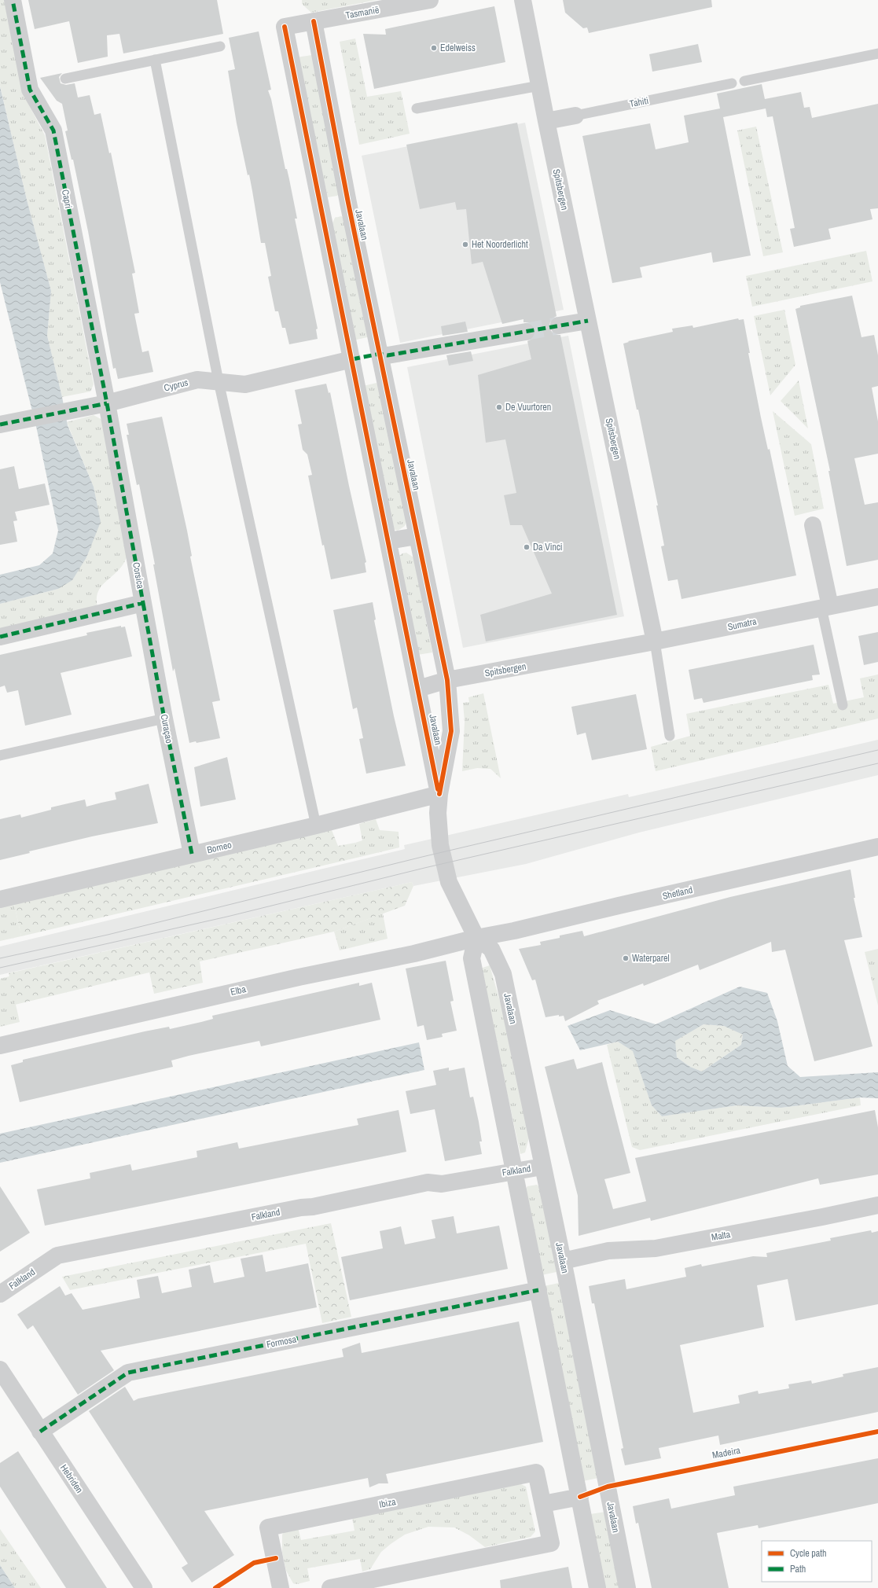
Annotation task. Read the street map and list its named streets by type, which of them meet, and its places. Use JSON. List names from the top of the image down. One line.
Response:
{"streets":{"street":["Tasmanië","Tahiti","Spitsbergen","Capri","Javalaan","Cyprus","Corsica","Sumatra","Curaçao","Borneo","Shetland","Elba","Falkland","Malta","Formosa","Hebriden","Ibiza"],"cycle path":["Madeira"]},"crossings":[["Tasmanië","Javalaan"],["Tahiti","Spitsbergen"],["Spitsbergen","Javalaan"],["Spitsbergen","Sumatra"],["Capri","Cyprus"],["Capri","Corsica"],["Javalaan","Cyprus"],["Javalaan","Borneo"],["Javalaan","Shetland"],["Javalaan","Elba"],["Javalaan","Falkland"],["Javalaan","Malta"],["Cyprus","Corsica"],["Corsica","Curaçao"],["Curaçao","Borneo"],["Shetland","Elba"],["Formosa","Hebriden"]],"places":["Edelweiss","Het Noorderlicht","De Vuurtoren","Da Vinci","Waterparel"],"legend":["Cycle path","Path"]}
